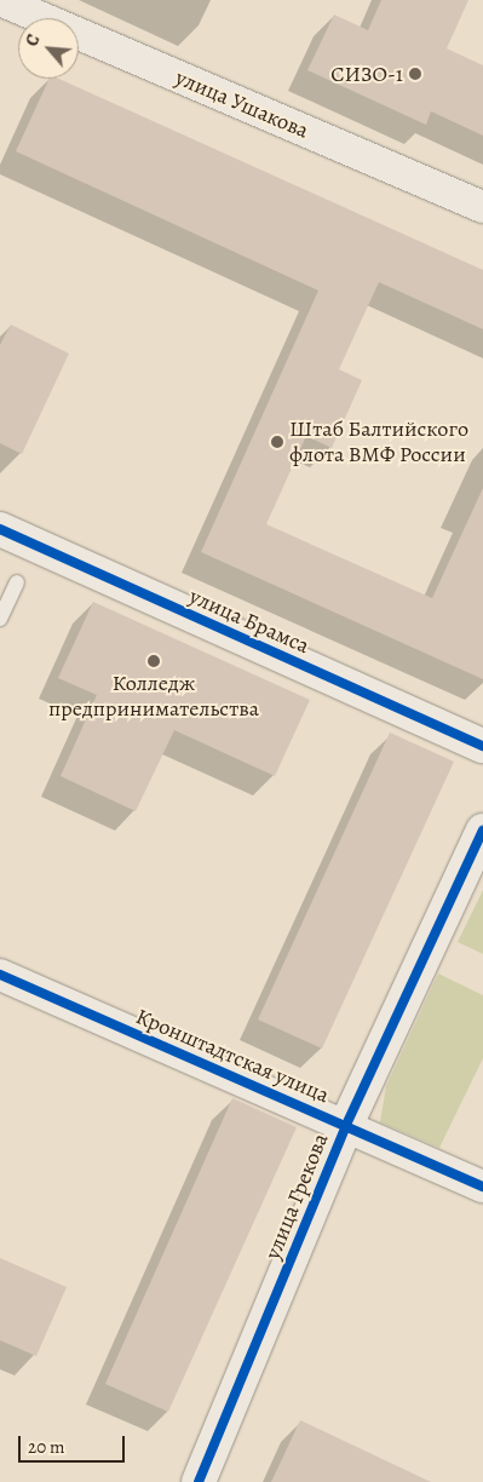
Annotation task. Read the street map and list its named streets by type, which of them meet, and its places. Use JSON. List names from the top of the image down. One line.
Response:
{"streets":{"street":["улица Ушакова","улица Брамса","Кронштадтская улица","улица Грекова"]},"crossings":[["Кронштадтская улица","улица Грекова"]],"places":["СИЗО-1","Штаб Балтийского флота ВМФ России","Колледж предпринимательства"],"scale_bar":"20 m","north":"top left"}
